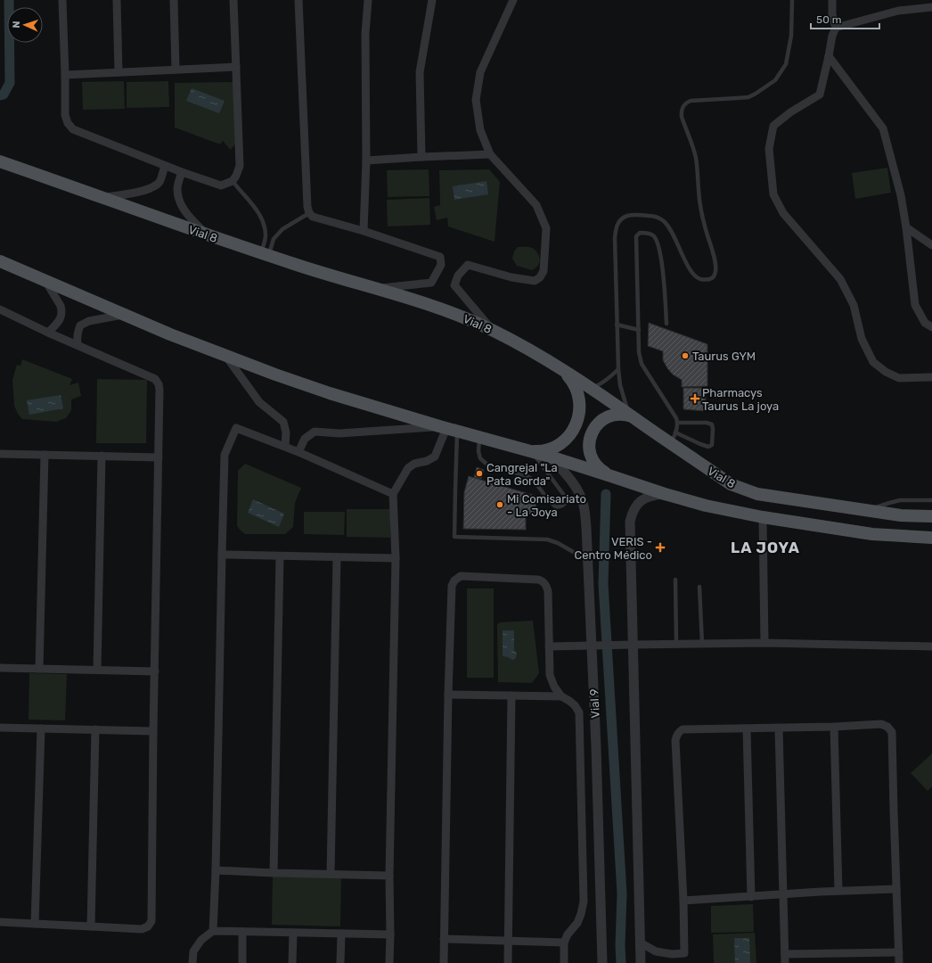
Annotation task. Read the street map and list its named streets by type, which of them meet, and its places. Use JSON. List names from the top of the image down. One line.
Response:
{"streets":{"main road":["Vial 8"],"street":["Vial 9"]},"districts":["LA JOYA"],"places":{"other":["Taurus GYM","Cangrejal \"La Pata Gorda\"","Mi Comisariato - La Joya"],"health":["Pharmacys Taurus La joya","VERIS - Centro Médico"]},"scale_bar":"50 m","north":"left"}
